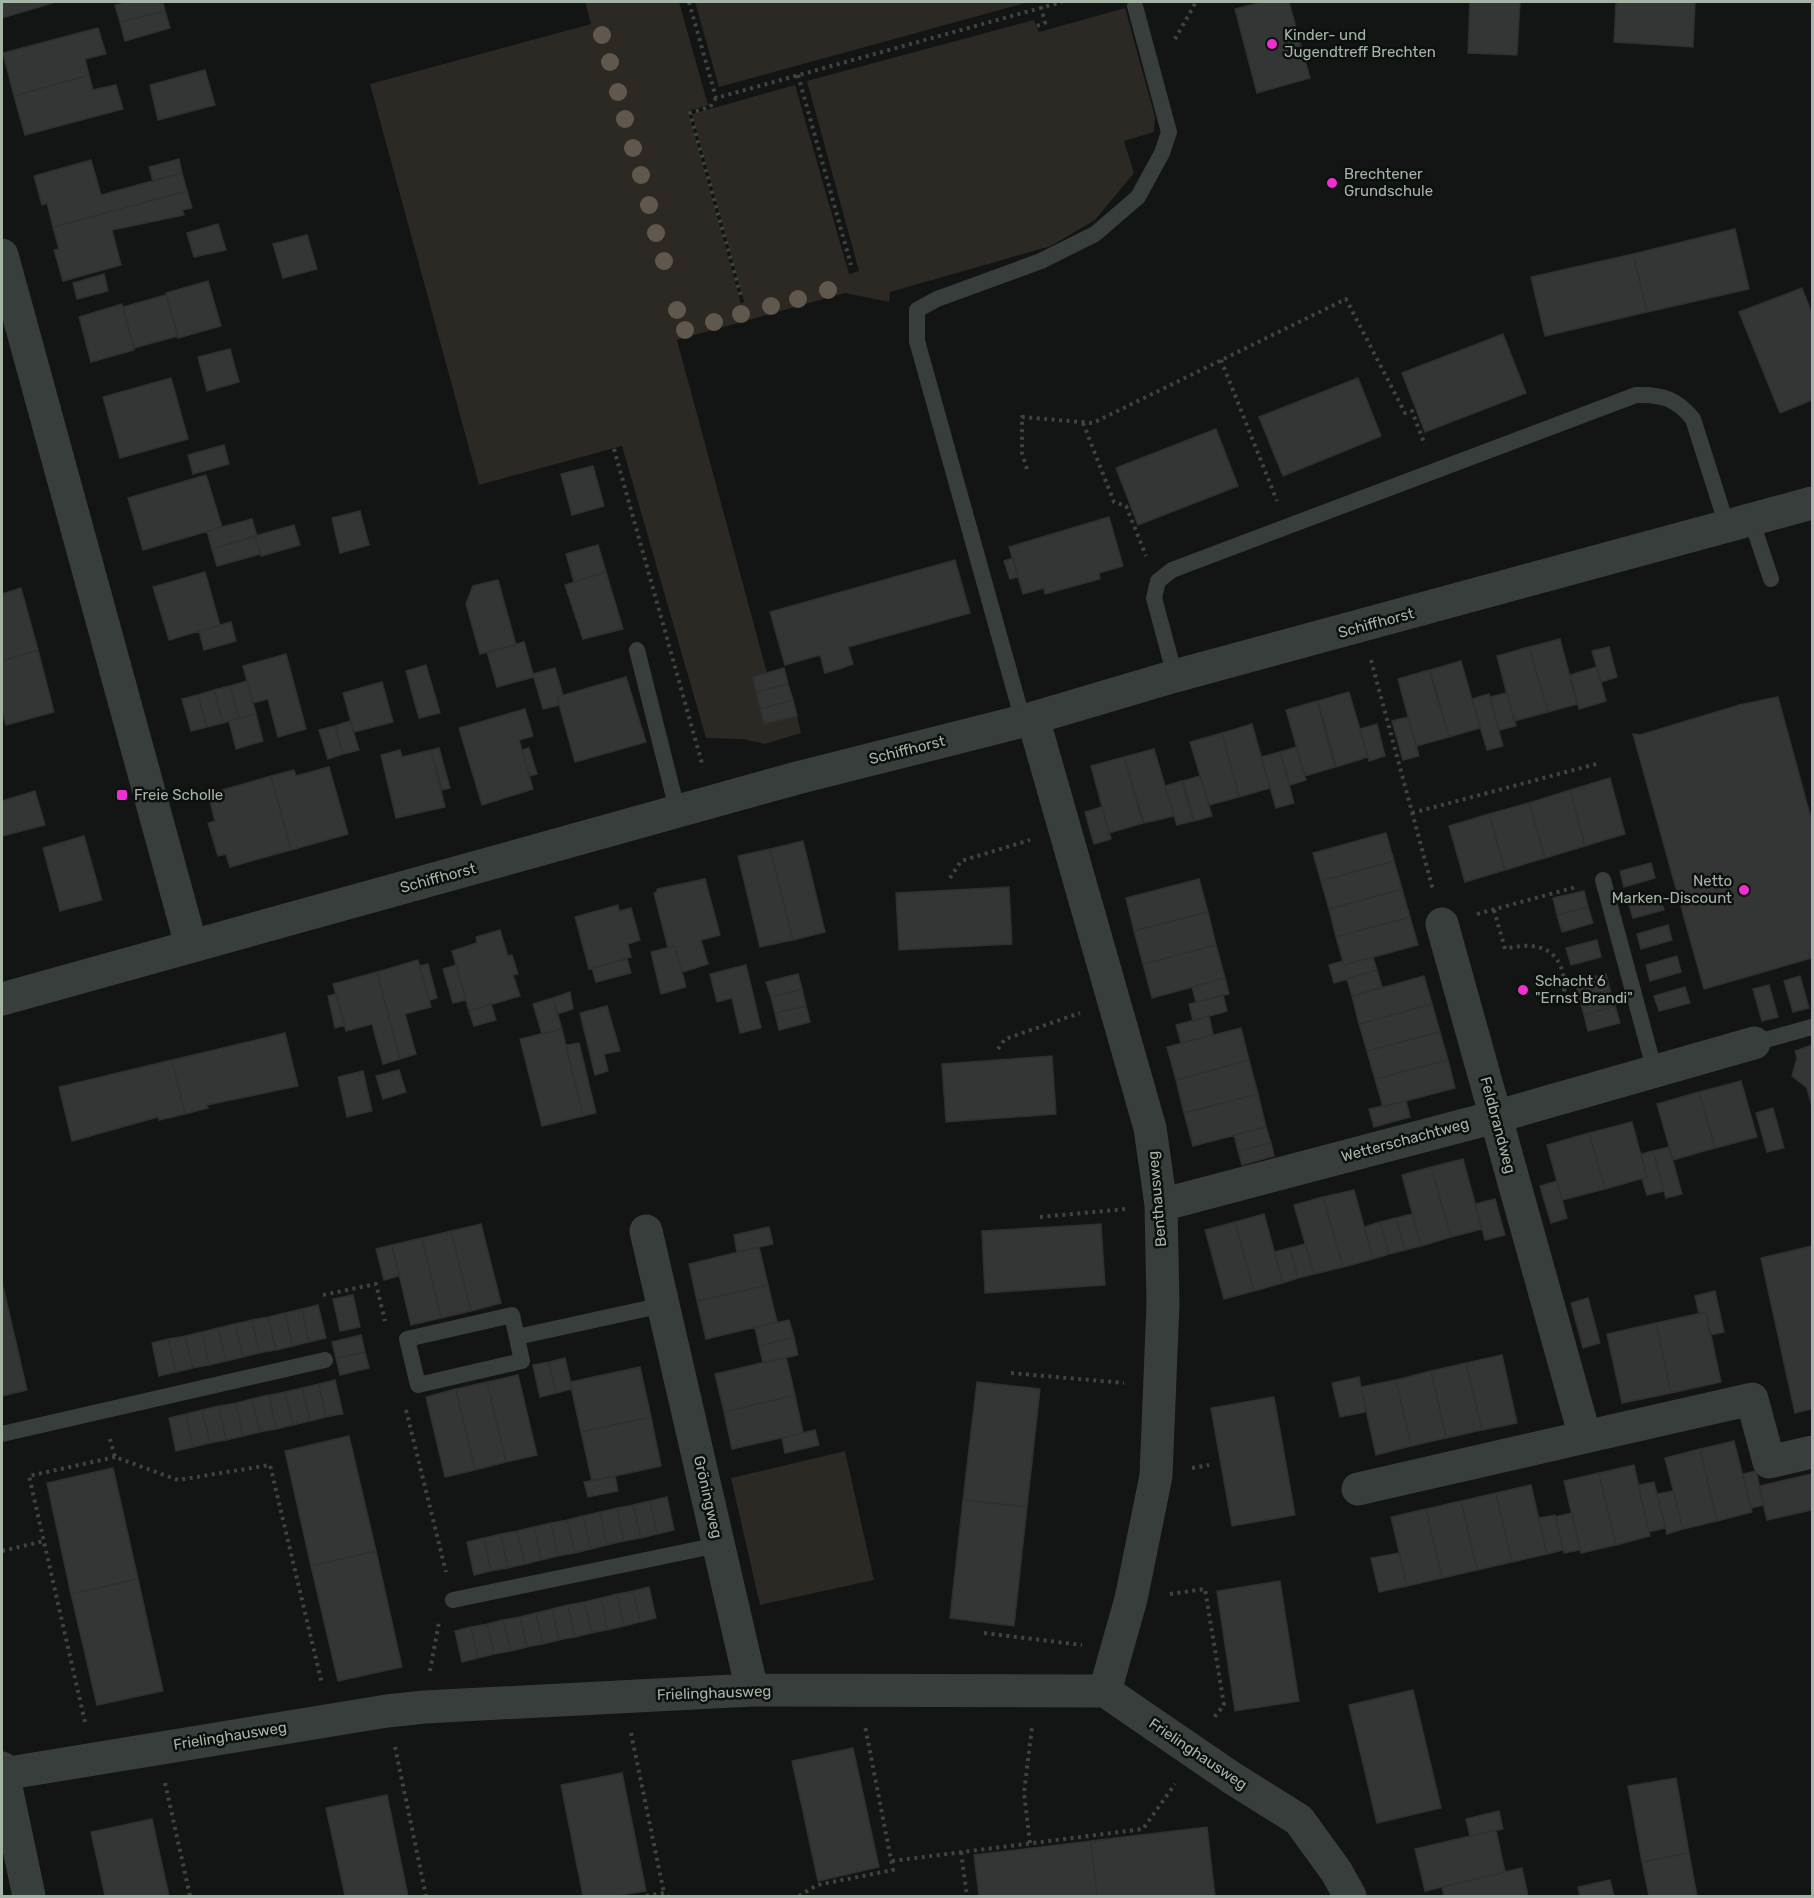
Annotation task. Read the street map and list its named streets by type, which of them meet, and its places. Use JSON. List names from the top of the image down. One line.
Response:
{"streets":{"street":["Schiffhorst","Feldbrandweg","Wetterschachtweg","Benthausweg","Gröningweg","Frielinghausweg"]},"crossings":[["Schiffhorst","Benthausweg"],["Feldbrandweg","Wetterschachtweg"],["Wetterschachtweg","Benthausweg"],["Benthausweg","Frielinghausweg"],["Gröningweg","Frielinghausweg"]],"places":{"other":["Kinder- und Jugendtreff Brechten","Brechtener Grundschule","Netto Marken-Discount","Schacht 6 \"Ernst Brandi\""],"transit":["Freie Scholle"]}}
